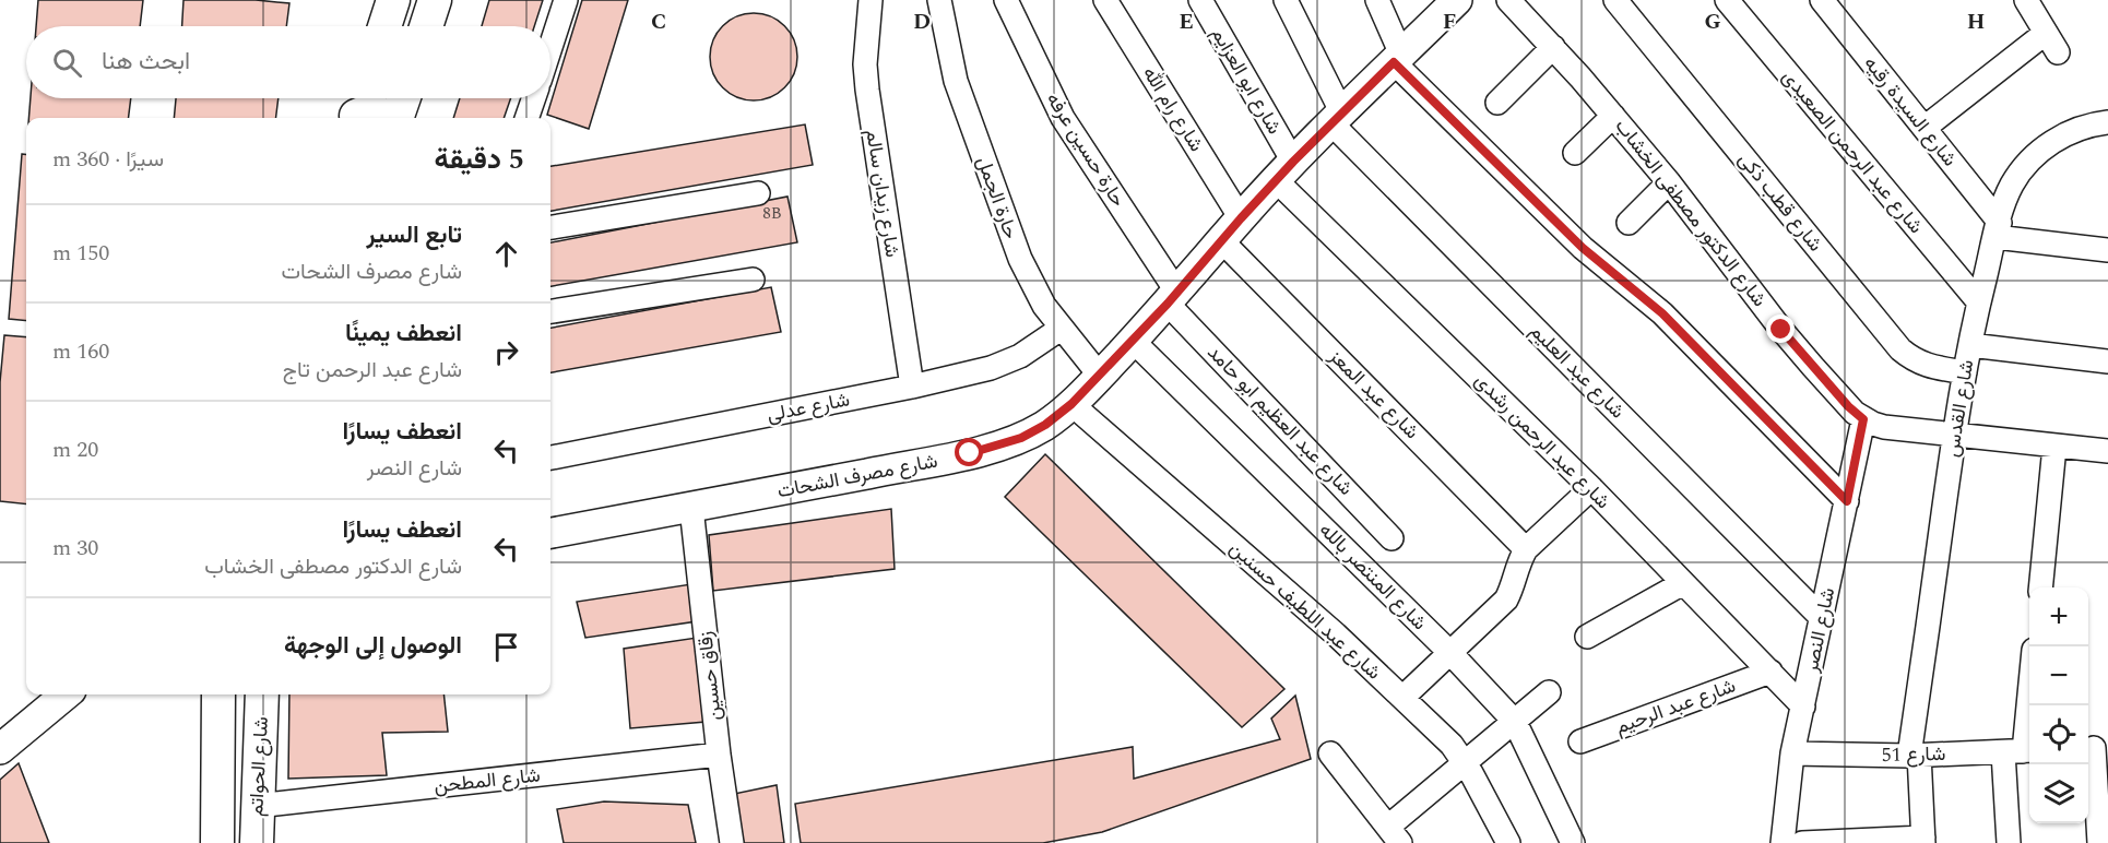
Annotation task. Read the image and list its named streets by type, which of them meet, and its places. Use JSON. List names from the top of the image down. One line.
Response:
{"streets":{"main road":["شارع الحواتم"],"street":["شارع ابو العزايم","شارع رام الله","شارع السيدة رقيه","حارة حسين عرفه","شارع عبد الرحمن الصعيدى","شارع زيدان سالم","حارة الجمل","شارع قطب ذكى","شارع الدكتور مصطفى الخشاب","شارع عبد العليم","شارع عبد المعز","شارع عدلى","شارع القدس","شارع عبد العظيم ابو حامد","شارع عبد الرحمن رشدى","شارع مصرف الشحات","شارع المنتصر بالله","شارع عبد اللطيف حسنين","شارع النصر","زقاق حسين","شارع عبد الرحيم","شارع 51","شارع المطحن"]},"crossings":[["شارع ابو العزايم","شارع عبد الرحمن رشدى"],["شارع ابو العزايم","شارع مصرف الشحات"],["شارع رام الله","شارع عبد المعز"],["شارع رام الله","شارع مصرف الشحات"],["شارع السيدة رقيه","شارع القدس"],["حارة حسين عرفه","شارع عبد العظيم ابو حامد"],["حارة حسين عرفه","شارع مصرف الشحات"],["شارع عبد الرحمن الصعيدى","شارع القدس"],["شارع زيدان سالم","شارع عدلى"],["حارة الجمل","شارع عدلى"],["حارة الجمل","شارع مصرف الشحات"],["شارع قطب ذكى","شارع القدس"],["شارع الدكتور مصطفى الخشاب","شارع القدس"],["شارع الدكتور مصطفى الخشاب","شارع النصر"],["شارع عبد العليم","شارع مصرف الشحات"],["شارع عبد العليم","شارع النصر"],["شارع عبد المعز","شارع مصرف الشحات"],["شارع القدس","شارع 51"],["شارع عبد العظيم ابو حامد","شارع مصرف الشحات"],["شارع عبد الرحمن رشدى","شارع مصرف الشحات"],["شارع عبد الرحمن رشدى","شارع النصر"],["شارع عبد الرحمن رشدى","شارع عبد الرحيم"],["شارع مصرف الشحات","شارع المنتصر بالله"],["شارع مصرف الشحات","شارع عبد اللطيف حسنين"],["شارع مصرف الشحات","زقاق حسين"],["شارع النصر","شارع 51"],["زقاق حسين","شارع المطحن"],["شارع الحواتم","شارع المطحن"]],"house_numbers":["8B"],"page":{"search":"ابحث هنا","heading":["5 دقيقة","سيرًا · 360 m"],"list":[["تابع السير","شارع مصرف الشحات","150 m"],["انعطف يمينًا","شارع عبد الرحمن تاج","160 m"],["انعطف يسارًا","شارع النصر","20 m"],["انعطف يسارًا","شارع الدكتور مصطفى الخشاب","30 m"],"الوصول إلى الوجهة"],"map_buttons":["+","−"]},"grid":{"columns":["C","D","E","F","G","H"]}}
